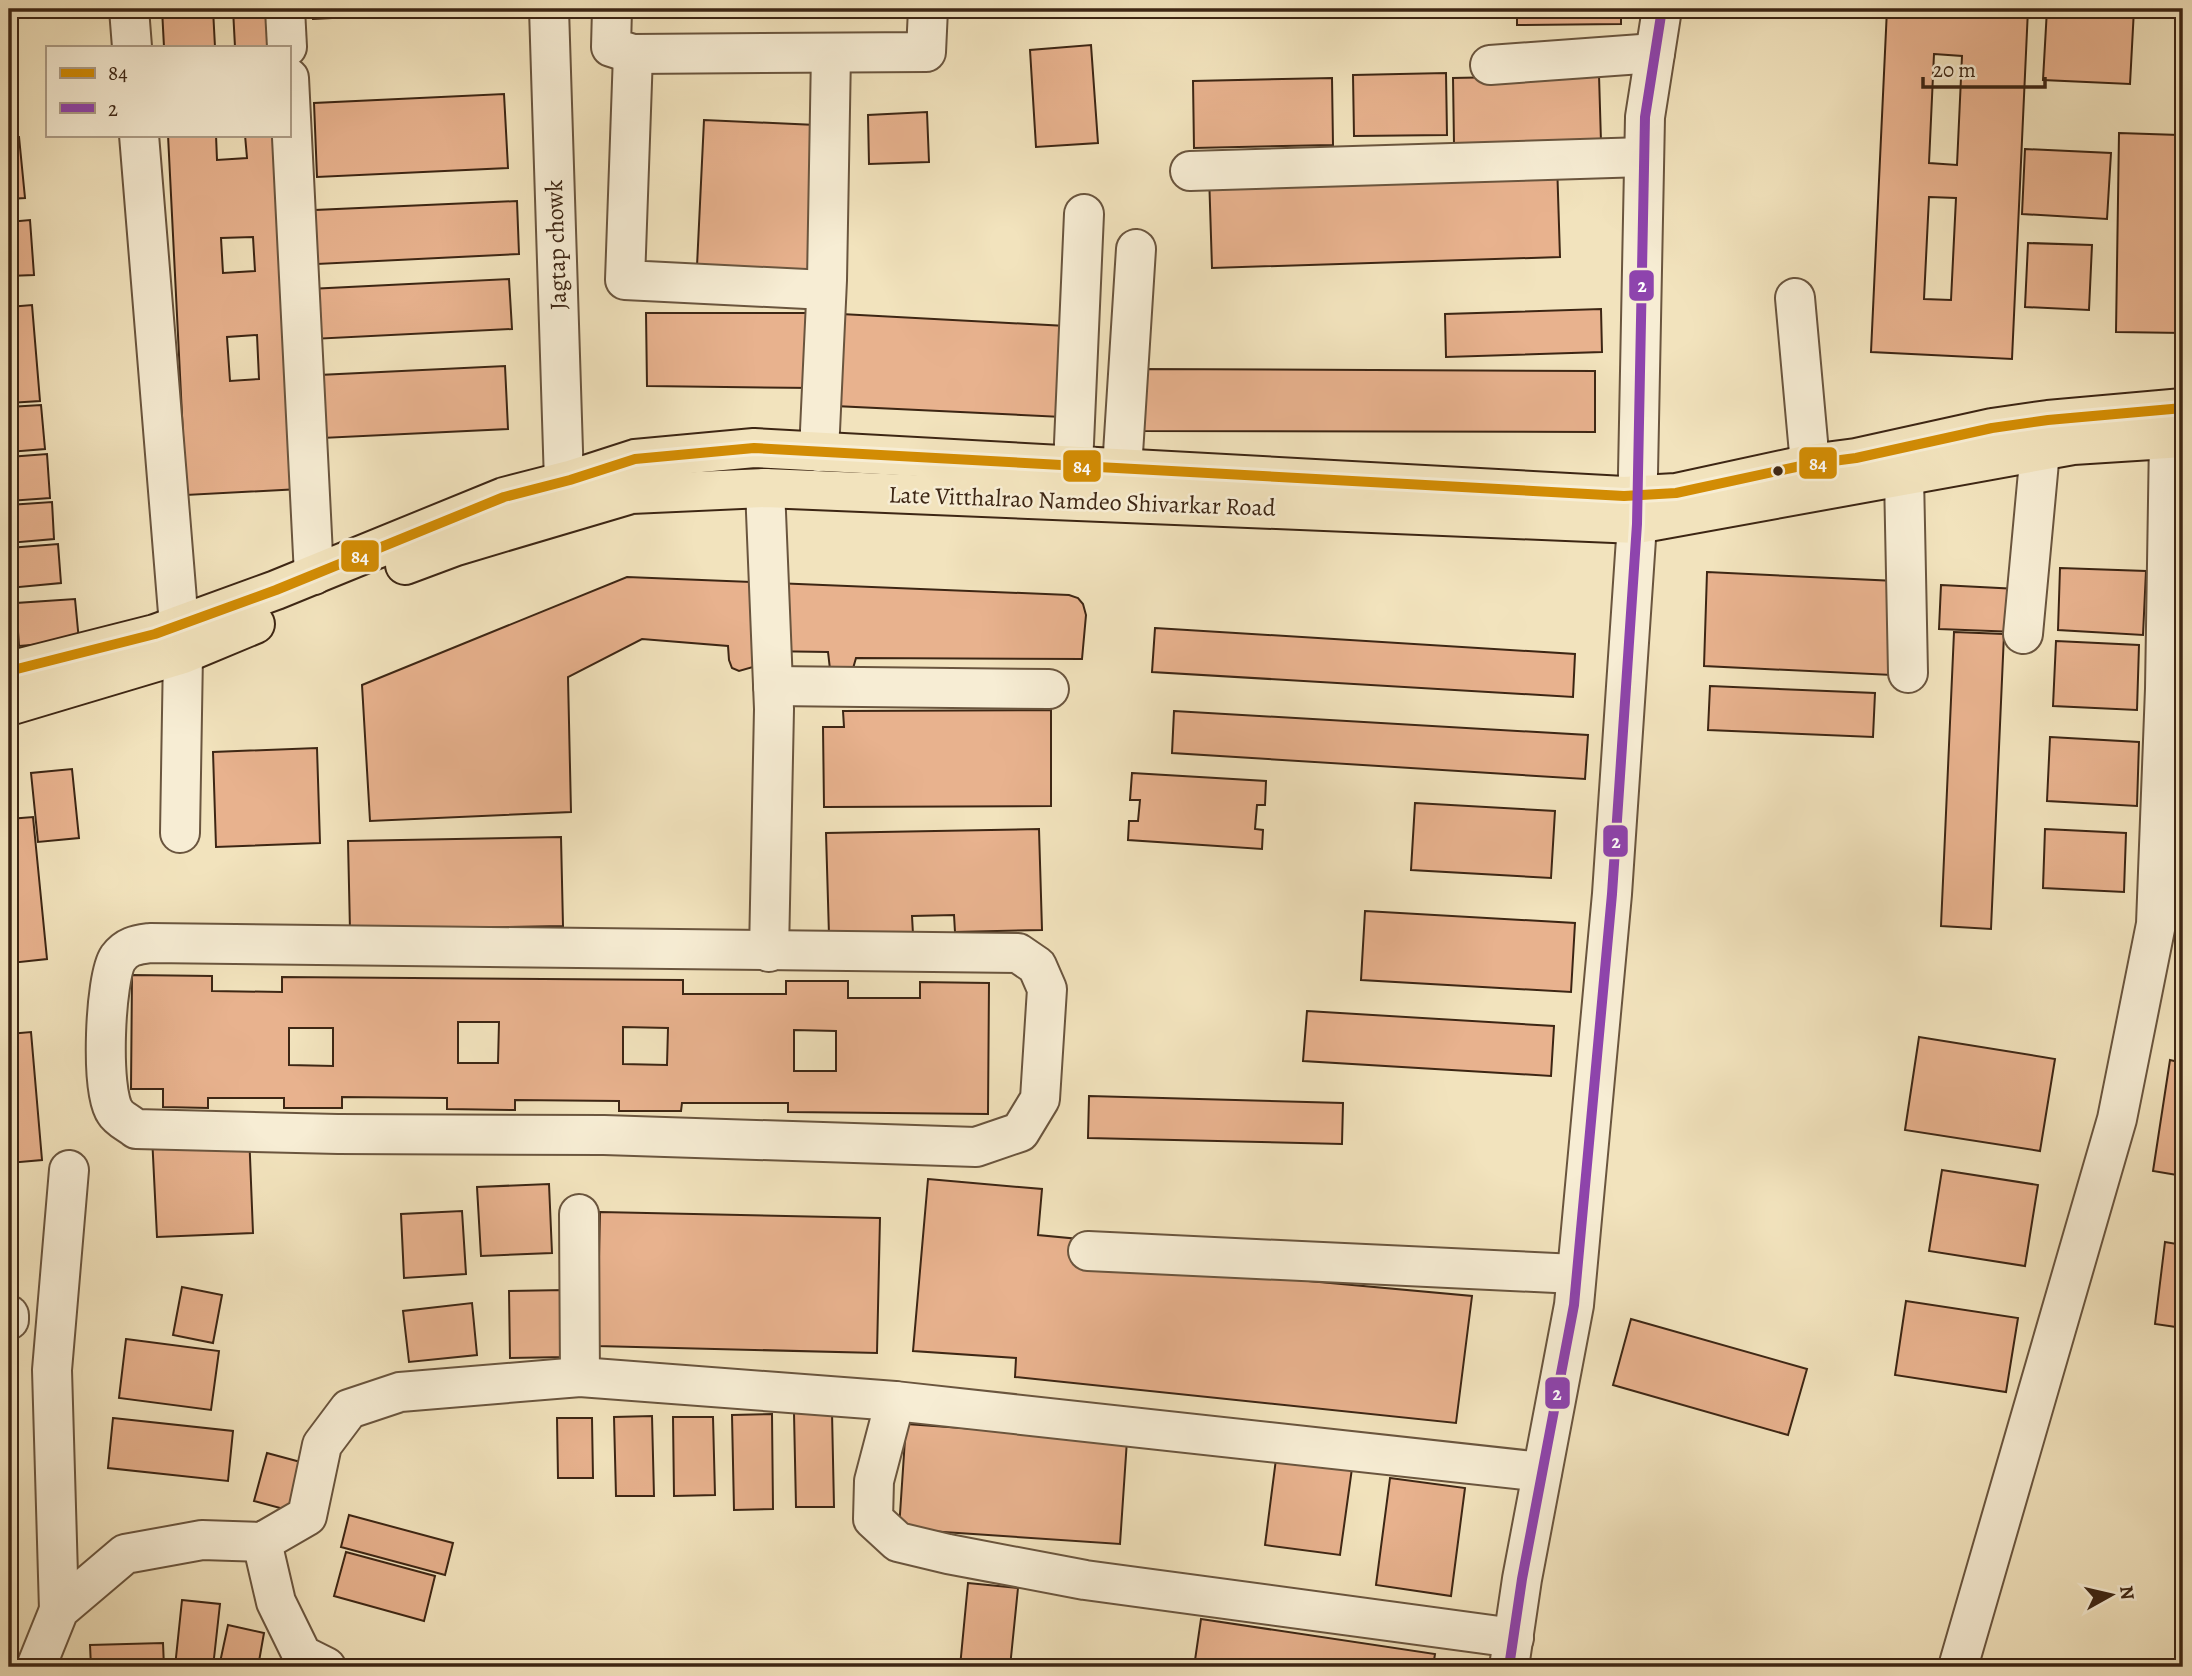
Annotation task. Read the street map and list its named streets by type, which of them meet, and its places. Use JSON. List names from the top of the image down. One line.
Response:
{"streets":{"main road":["Late Vitthalrao Namdeo Shivarkar Road"],"street":["Jagtap chowk"]},"crossings":[["Jagtap chowk","Late Vitthalrao Namdeo Shivarkar Road"]],"lines":["transit line 2","transit line 84"],"legend":["84","2"],"scale_bar":"20 m","north":"right"}
